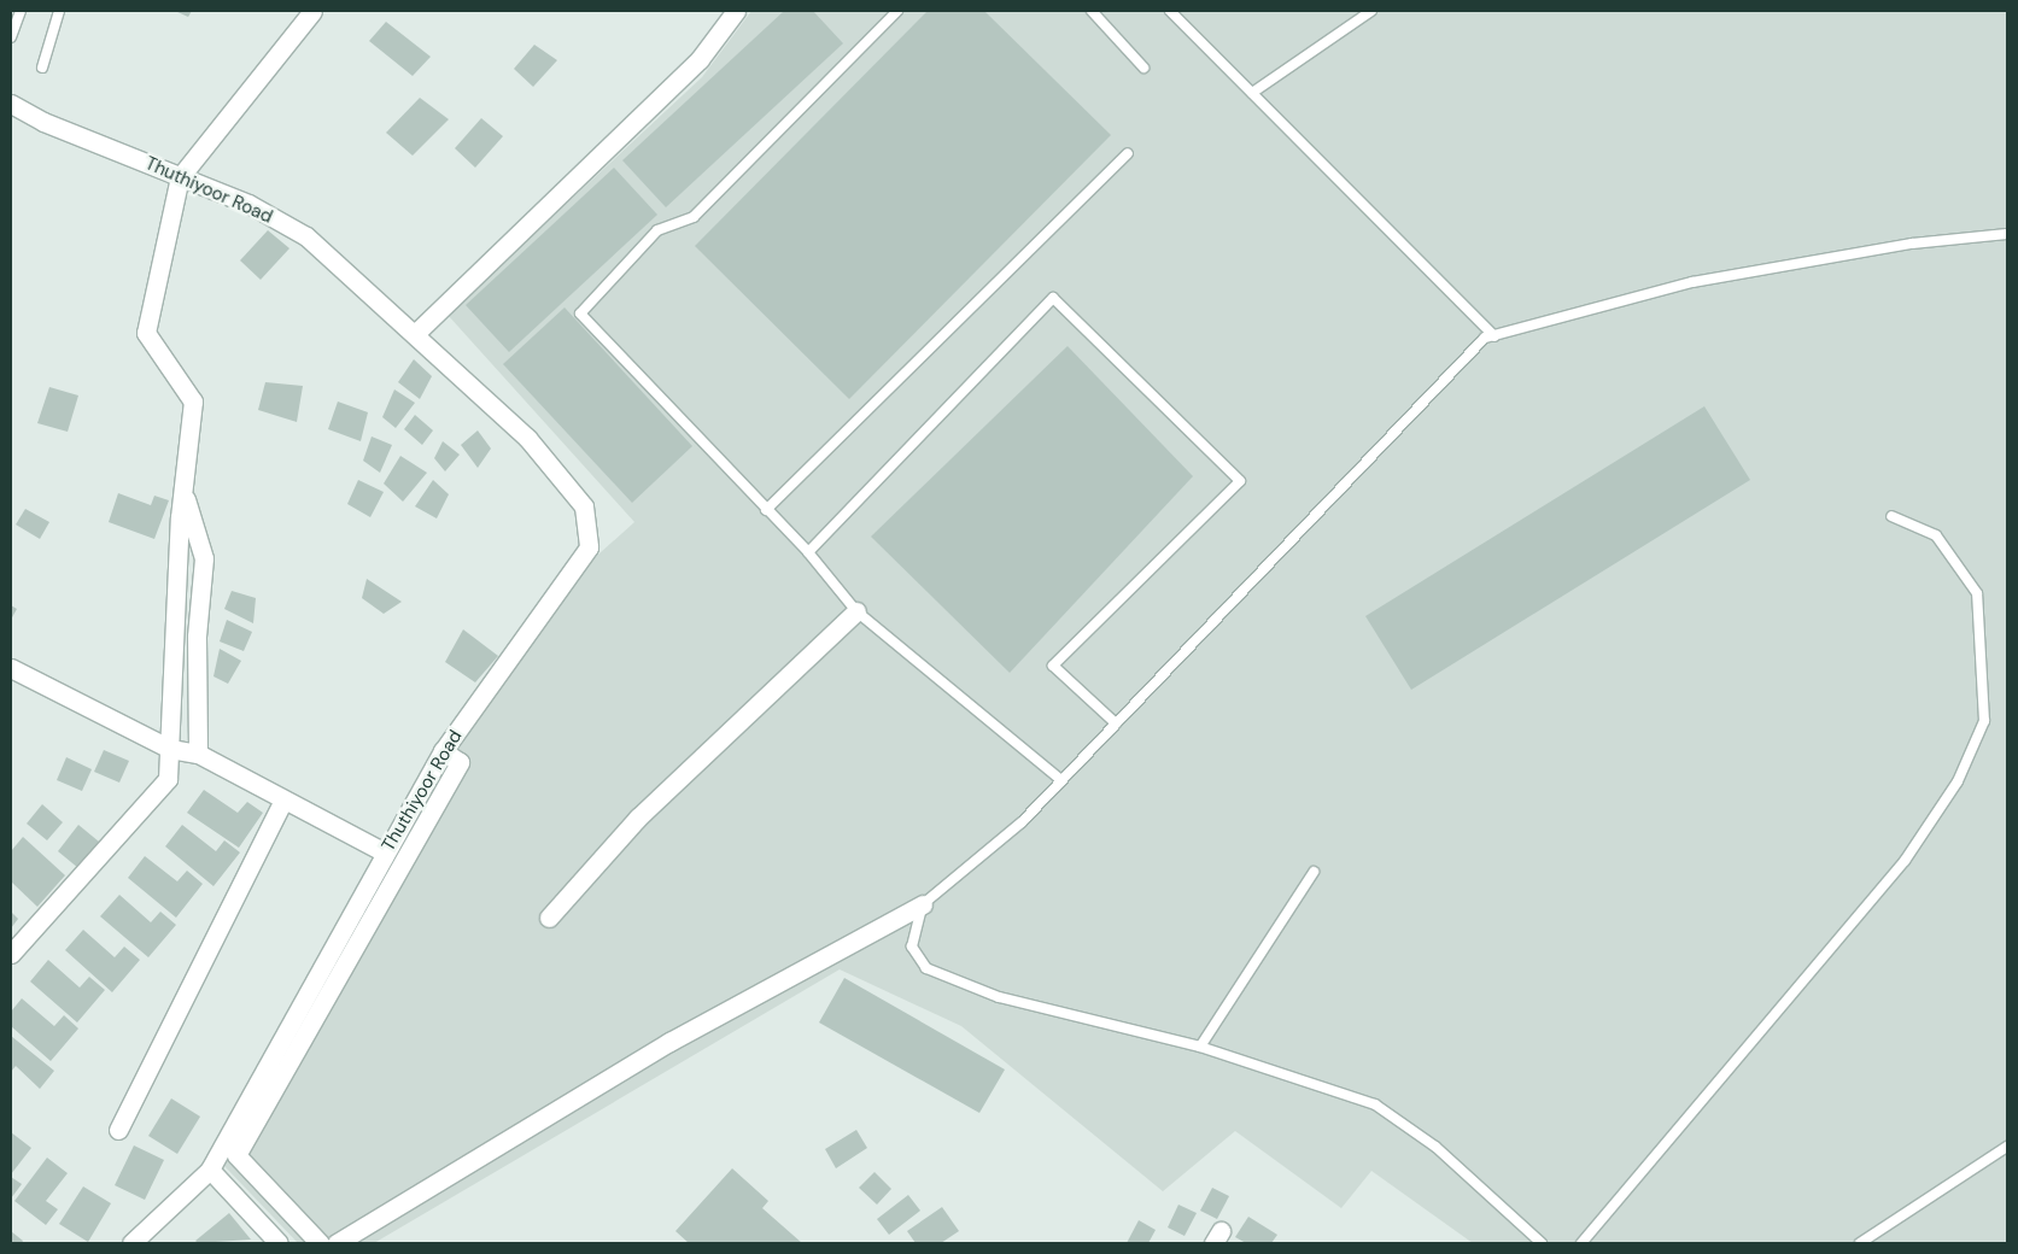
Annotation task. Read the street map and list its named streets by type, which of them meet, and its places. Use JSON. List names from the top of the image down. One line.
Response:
{"streets":{"street":["Thuthiyoor Road"]}}
